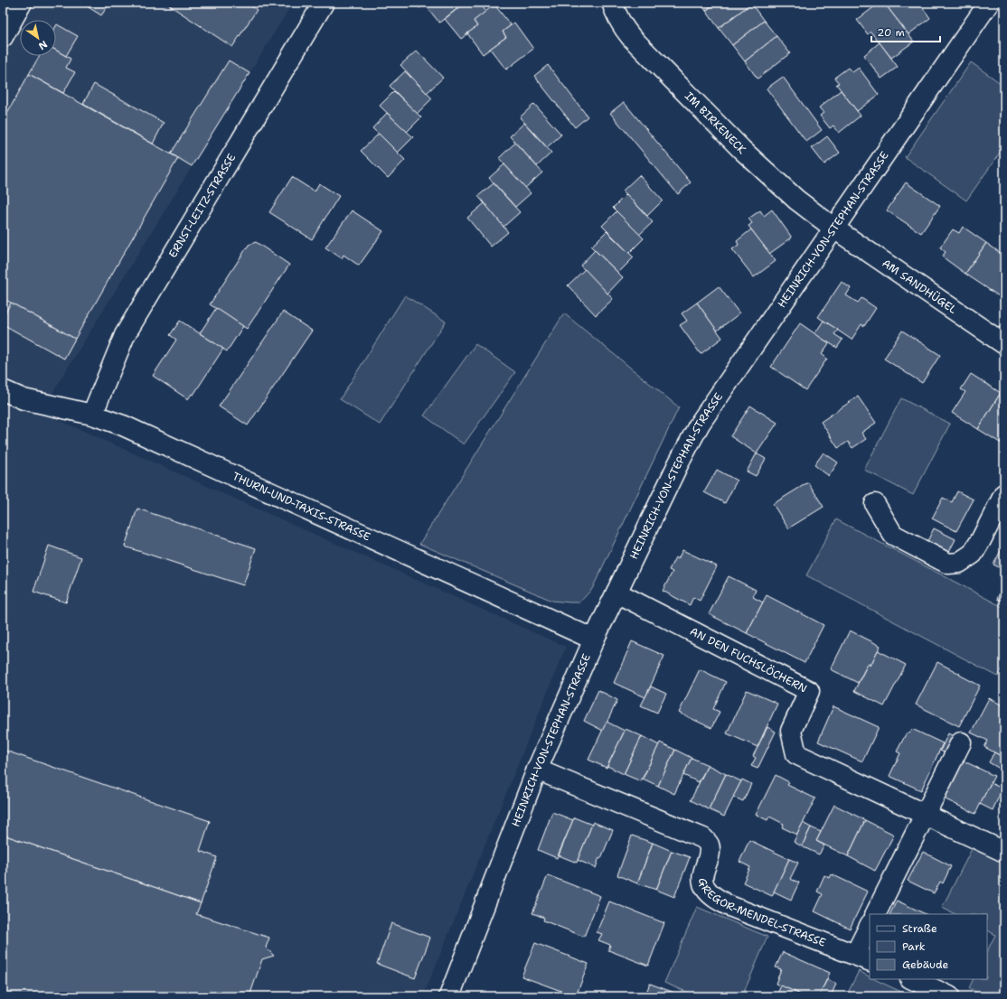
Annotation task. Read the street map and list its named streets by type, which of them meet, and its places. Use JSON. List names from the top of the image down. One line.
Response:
{"streets":{"street":["IM BIRKENECK","ERNST-LEITZ-STRASSE","HEINRICH-VON-STEPHAN-STRASSE","AM SANDHÜGEL","THURN-UND-TAXIS-STRASSE","AN DEN FUCHSLÖCHERN","GREGOR-MENDEL-STRASSE"]},"crossings":[["IM BIRKENECK","HEINRICH-VON-STEPHAN-STRASSE"],["IM BIRKENECK","AM SANDHÜGEL"],["ERNST-LEITZ-STRASSE","THURN-UND-TAXIS-STRASSE"],["HEINRICH-VON-STEPHAN-STRASSE","AM SANDHÜGEL"],["HEINRICH-VON-STEPHAN-STRASSE","THURN-UND-TAXIS-STRASSE"],["HEINRICH-VON-STEPHAN-STRASSE","AN DEN FUCHSLÖCHERN"],["HEINRICH-VON-STEPHAN-STRASSE","GREGOR-MENDEL-STRASSE"]],"legend":["Straße","Park","Gebäude"],"scale_bar":"20 m","north":"bottom right"}
